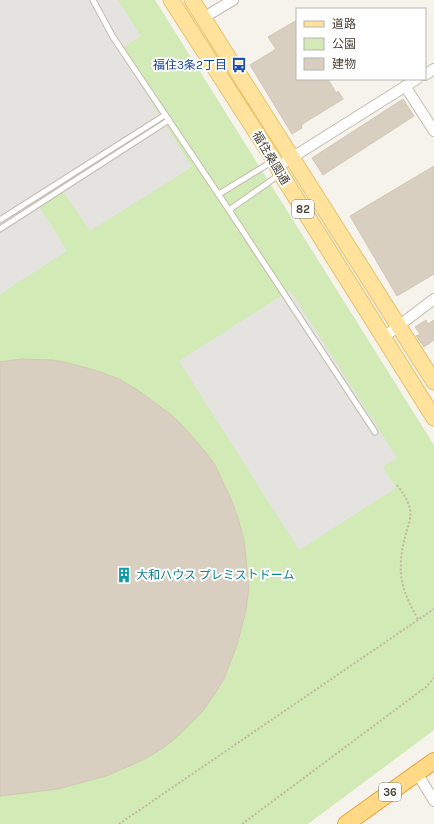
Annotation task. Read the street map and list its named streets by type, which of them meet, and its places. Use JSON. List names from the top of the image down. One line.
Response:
{"streets":{"highway":["36"],"main road":["福住桑園通","82"]},"places":{"bus stop":["福住3条2丁目"],"building":["大和ハウス プレミストドーム"]},"legend":["道路","公園","建物"]}
